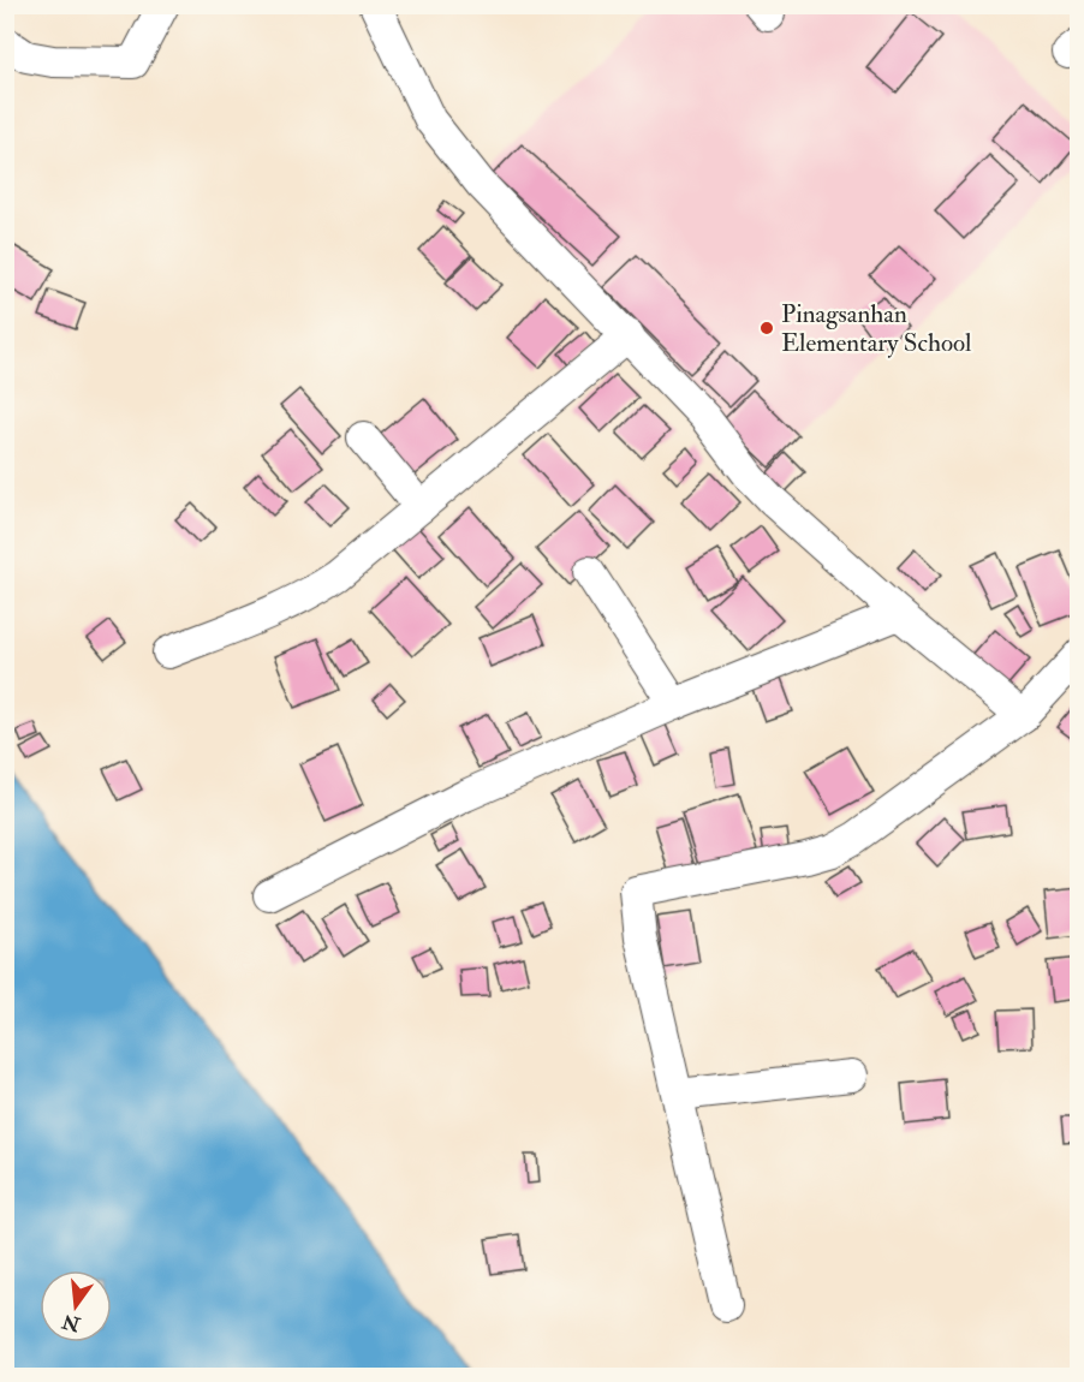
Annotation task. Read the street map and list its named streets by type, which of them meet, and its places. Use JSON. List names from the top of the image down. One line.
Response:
{"places":["Pinagsanhan Elementary School"],"north":"bottom"}
